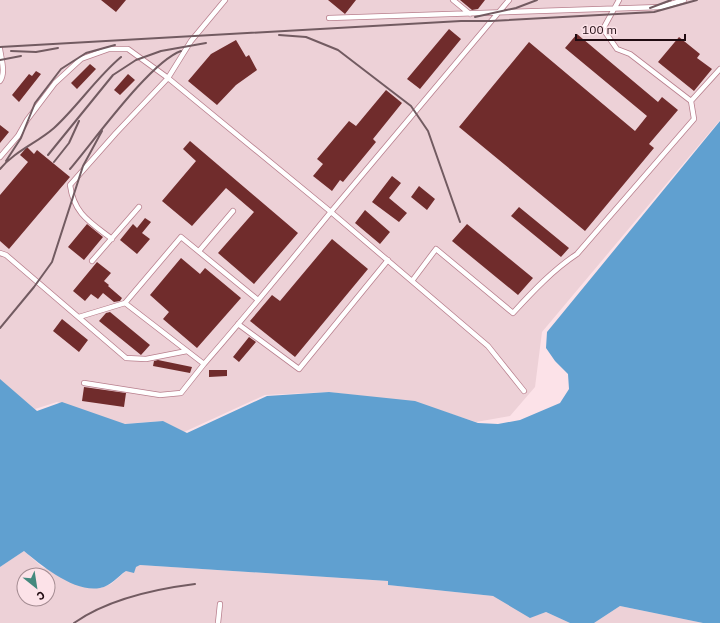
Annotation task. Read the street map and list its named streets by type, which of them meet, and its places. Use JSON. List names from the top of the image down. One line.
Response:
{"scale_bar":"100 m","north":"bottom right"}
